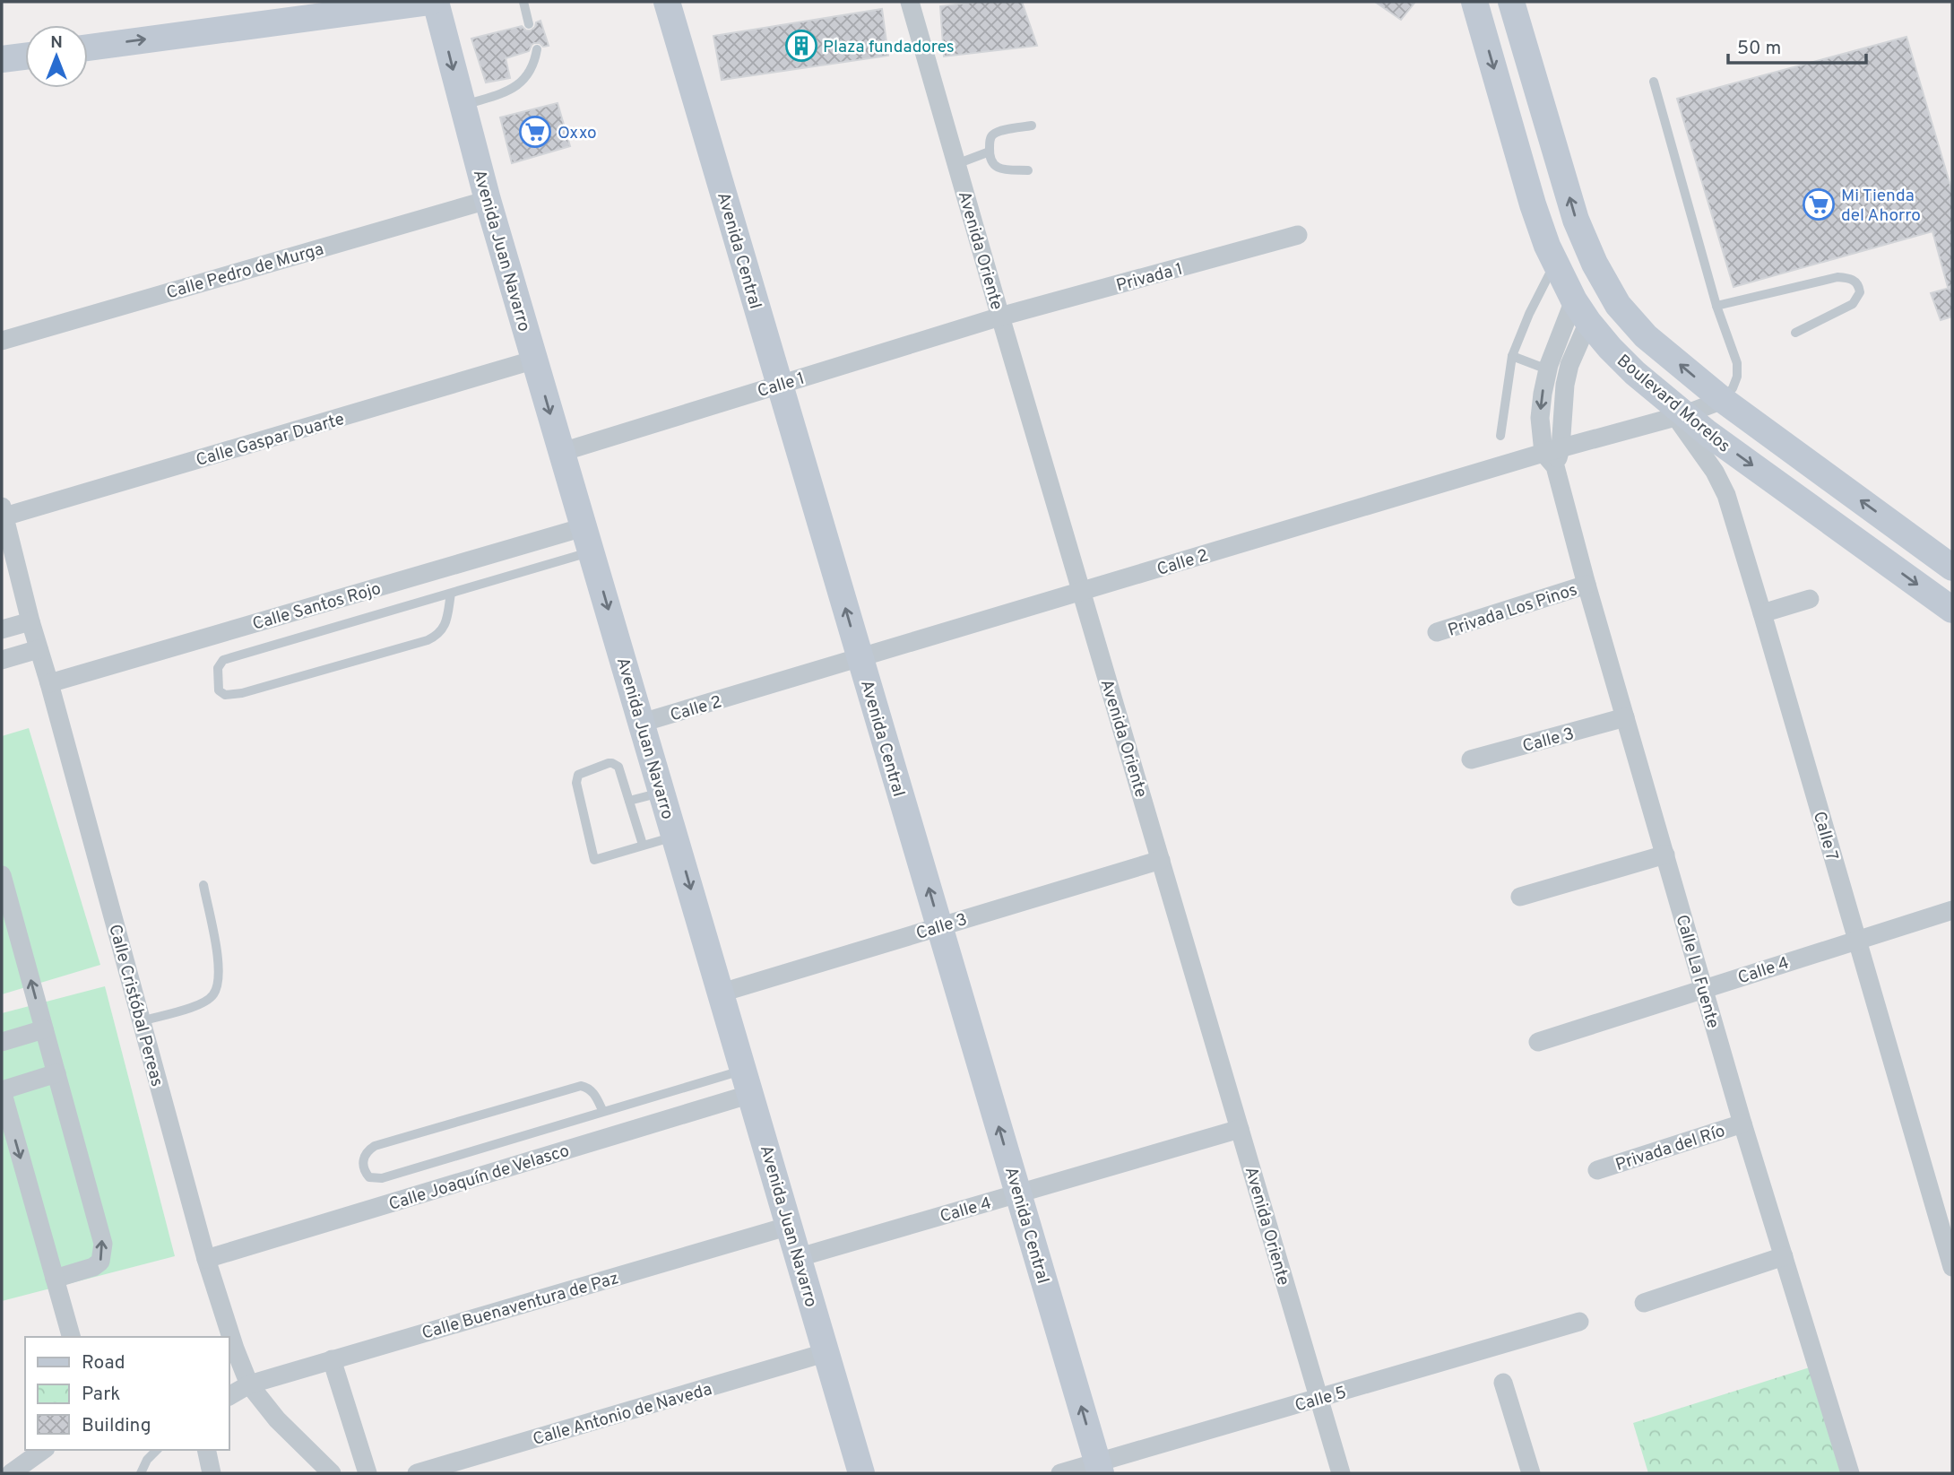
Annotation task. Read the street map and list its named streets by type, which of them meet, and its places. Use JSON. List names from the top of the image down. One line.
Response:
{"streets":{"main road":["Avenida Juan Navarro","Avenida Central","Boulevard Morelos"],"street":["Avenida Oriente","Calle Pedro de Murga","Privada 1","Calle 1","Calle Gaspar Duarte","Calle 2","Calle Santos Rojo","Privada Los Pinos","Calle 3","Calle 7","Calle 4","Calle La Fuente","Calle Cristóbal Pereas","Privada del Río","Calle Joaquín de Velasco","Calle Buenaventura de Paz","Calle 5","Calle Antonio de Naveda"]},"crossings":[["Avenida Juan Navarro","Calle Pedro de Murga"],["Avenida Juan Navarro","Calle 1"],["Avenida Juan Navarro","Calle Gaspar Duarte"],["Avenida Juan Navarro","Calle 2"],["Avenida Juan Navarro","Calle Santos Rojo"],["Avenida Juan Navarro","Calle 3"],["Avenida Juan Navarro","Calle 4"],["Avenida Juan Navarro","Calle Joaquín de Velasco"],["Avenida Juan Navarro","Calle Buenaventura de Paz"],["Avenida Juan Navarro","Calle Antonio de Naveda"],["Avenida Central","Calle 1"],["Avenida Central","Calle 2"],["Avenida Central","Calle 3"],["Avenida Central","Calle 4"],["Avenida Central","Calle 5"],["Avenida Oriente","Privada 1"],["Avenida Oriente","Calle 1"],["Avenida Oriente","Calle 2"],["Avenida Oriente","Calle 3"],["Avenida Oriente","Calle 4"],["Avenida Oriente","Calle 5"],["Privada 1","Calle 1"],["Boulevard Morelos","Calle 2"],["Boulevard Morelos","Calle 7"],["Boulevard Morelos","Calle La Fuente"],["Calle Gaspar Duarte","Calle Cristóbal Pereas"],["Calle 2","Calle 7"],["Calle 2","Calle La Fuente"],["Calle Santos Rojo","Calle Cristóbal Pereas"],["Privada Los Pinos","Calle La Fuente"],["Calle 3","Calle La Fuente"],["Calle 7","Calle 4"],["Calle 4","Calle La Fuente"],["Calle La Fuente","Privada del Río"],["Calle Cristóbal Pereas","Calle Joaquín de Velasco"],["Calle Cristóbal Pereas","Calle Buenaventura de Paz"]],"one_way":["Avenida Juan Navarro","Avenida Central"],"places":{"building":["Plaza fundadores"],"supermarket":["Oxxo","Mi Tienda del Ahorro"]},"legend":["Road","Park","Building"],"scale_bar":"50 m","north":"top"}
